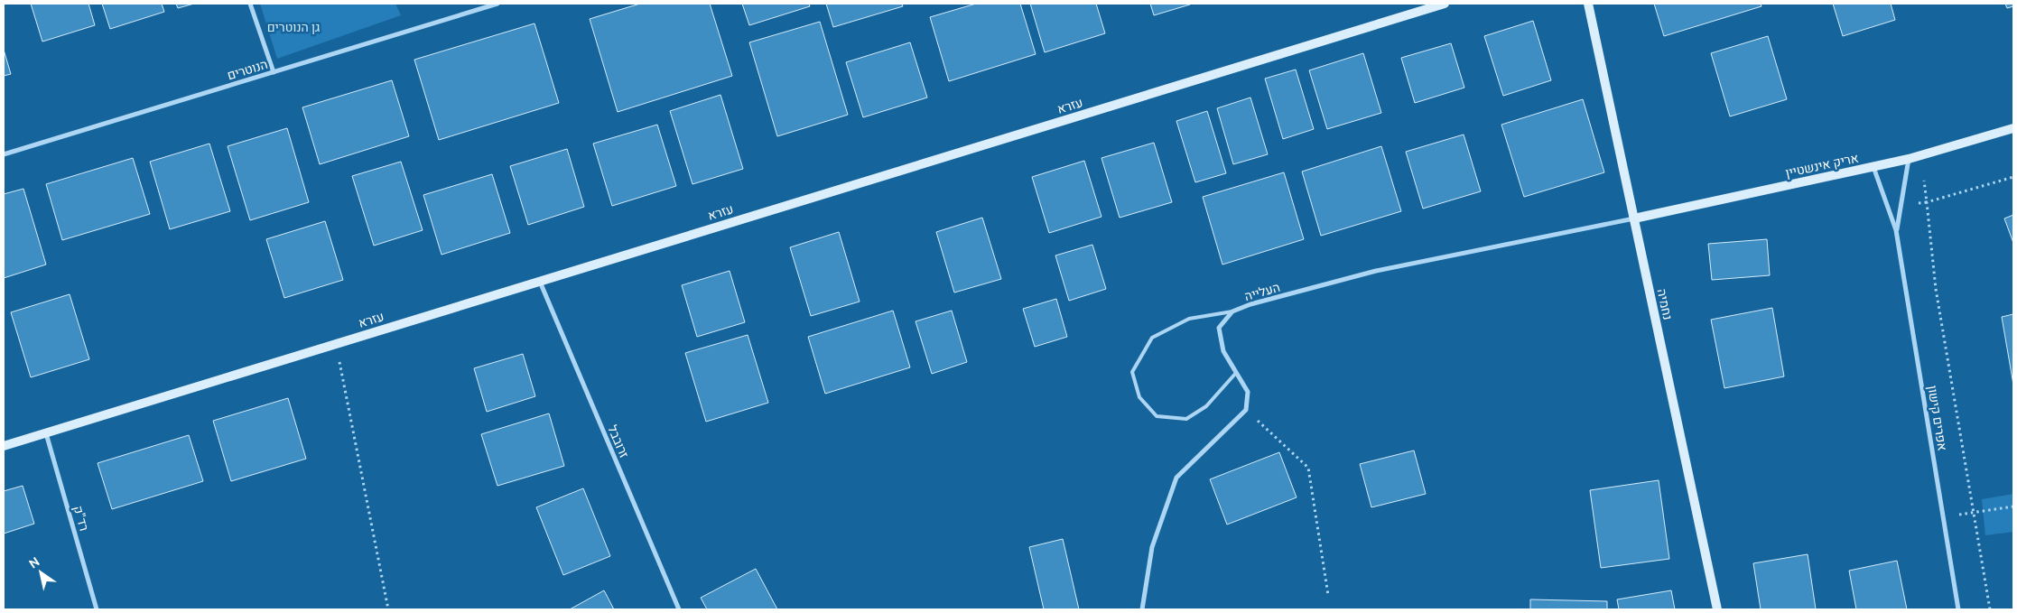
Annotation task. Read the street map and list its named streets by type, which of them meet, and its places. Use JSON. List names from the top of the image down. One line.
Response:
{"streets":{"street":["הנוטרים","עזרא","אריק אינשטיין","העלייה","נחמיה","אפרים קישון","זרובבל","רד\"ק"]},"crossings":[["עזרא","זרובבל"],["עזרא","רד\"ק"],["אריק אינשטיין","העלייה"],["אריק אינשטיין","נחמיה"],["אריק אינשטיין","אפרים קישון"],["העלייה","נחמיה"]],"parks":["גן הנוטרים"],"north":"top left"}
